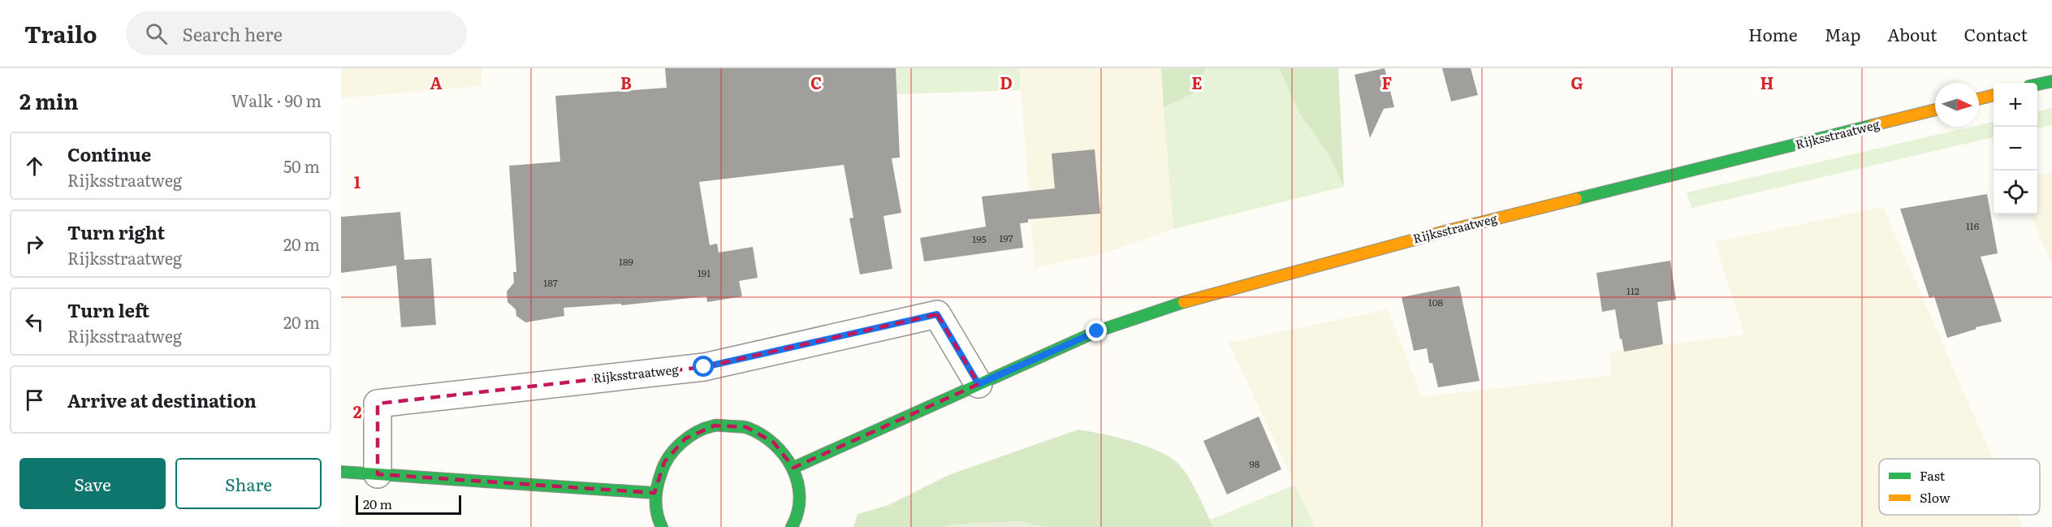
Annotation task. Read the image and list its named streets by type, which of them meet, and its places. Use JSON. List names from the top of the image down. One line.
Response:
{"streets":{"main road":["Rijksstraatweg"]},"house_numbers":["116","197","195","189","191","187","112","108","98"],"legend":["Fast","Slow"],"scale_bar":"20 m","north":"right","page":{"header":"Trailo","search":"Search here","nav":["Home","Map","About","Contact"],"heading":["2 min","Walk · 90 m"],"map_buttons":["+","−"],"list":[["Continue","Rijksstraatweg","50 m"],["Turn right","Rijksstraatweg","20 m"],["Turn left","Rijksstraatweg","20 m"],"Arrive at destination"],"buttons":["Save","Share"],"scale":"20 m"},"grid":{"columns":["A","B","C","D","E","F","G","H"],"rows":["1","2"]}}
